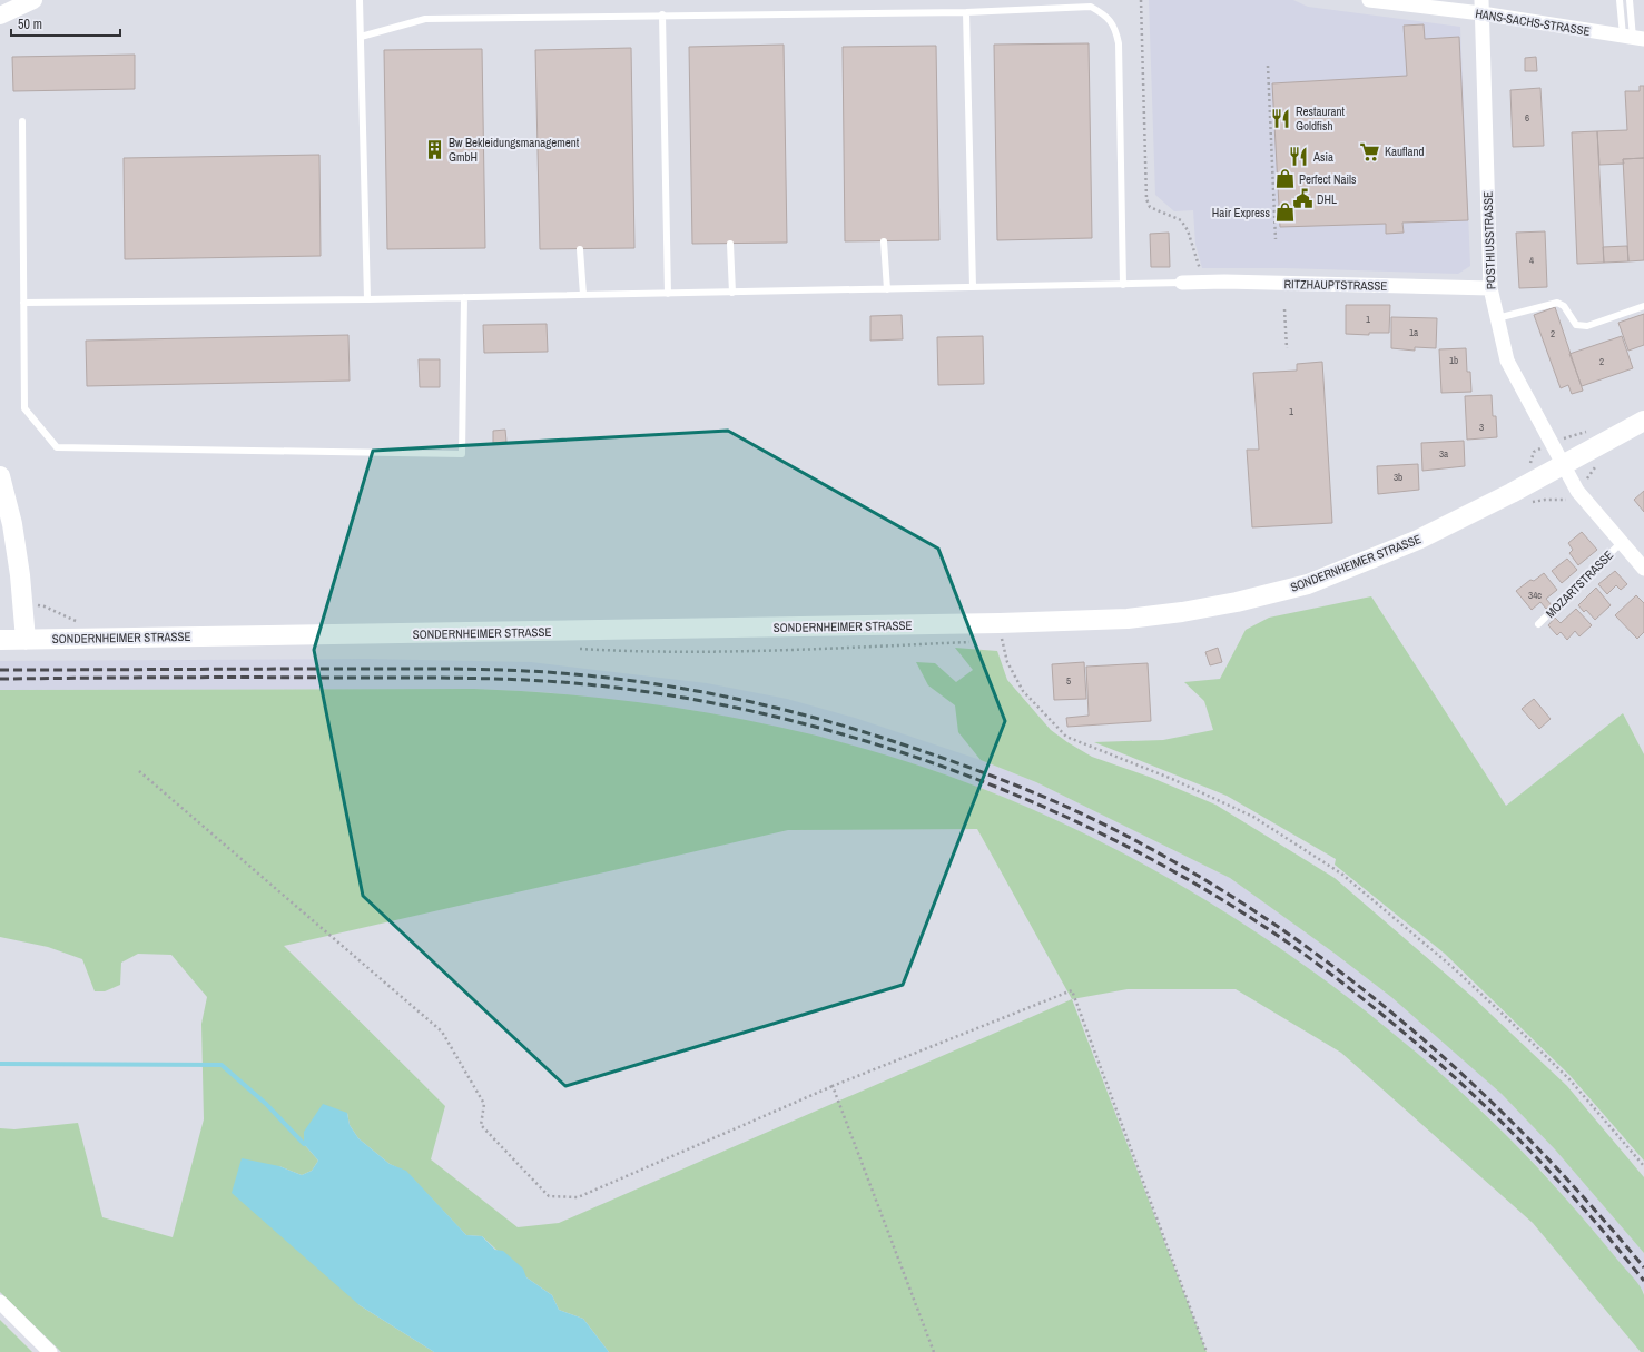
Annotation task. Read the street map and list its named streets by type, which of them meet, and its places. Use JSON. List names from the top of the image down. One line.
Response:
{"streets":{"main road":["SONDERNHEIMER STRASSE"],"street":["HANS-SACHS-STRASSE","POSTHIUSSTRASSE","RITZHAUPTSTRASSE","MOZARTSTRASSE"]},"crossings":[["HANS-SACHS-STRASSE","POSTHIUSSTRASSE"],["POSTHIUSSTRASSE","RITZHAUPTSTRASSE"],["POSTHIUSSTRASSE","SONDERNHEIMER STRASSE"],["POSTHIUSSTRASSE","MOZARTSTRASSE"],["SONDERNHEIMER STRASSE","MOZARTSTRASSE"]],"places":{"restaurant":["Restaurant Goldfish","Asia"],"building":["Bw Bekleidungsmanagement GmbH"],"supermarket":["Kaufland"],"shop":["Perfect Nails","Hair Express"],"public building":["DHL"]},"house_numbers":["6","4","1","1a","2","1b","2","1","3","3a","3b","34c","5"],"scale_bar":"50 m"}
